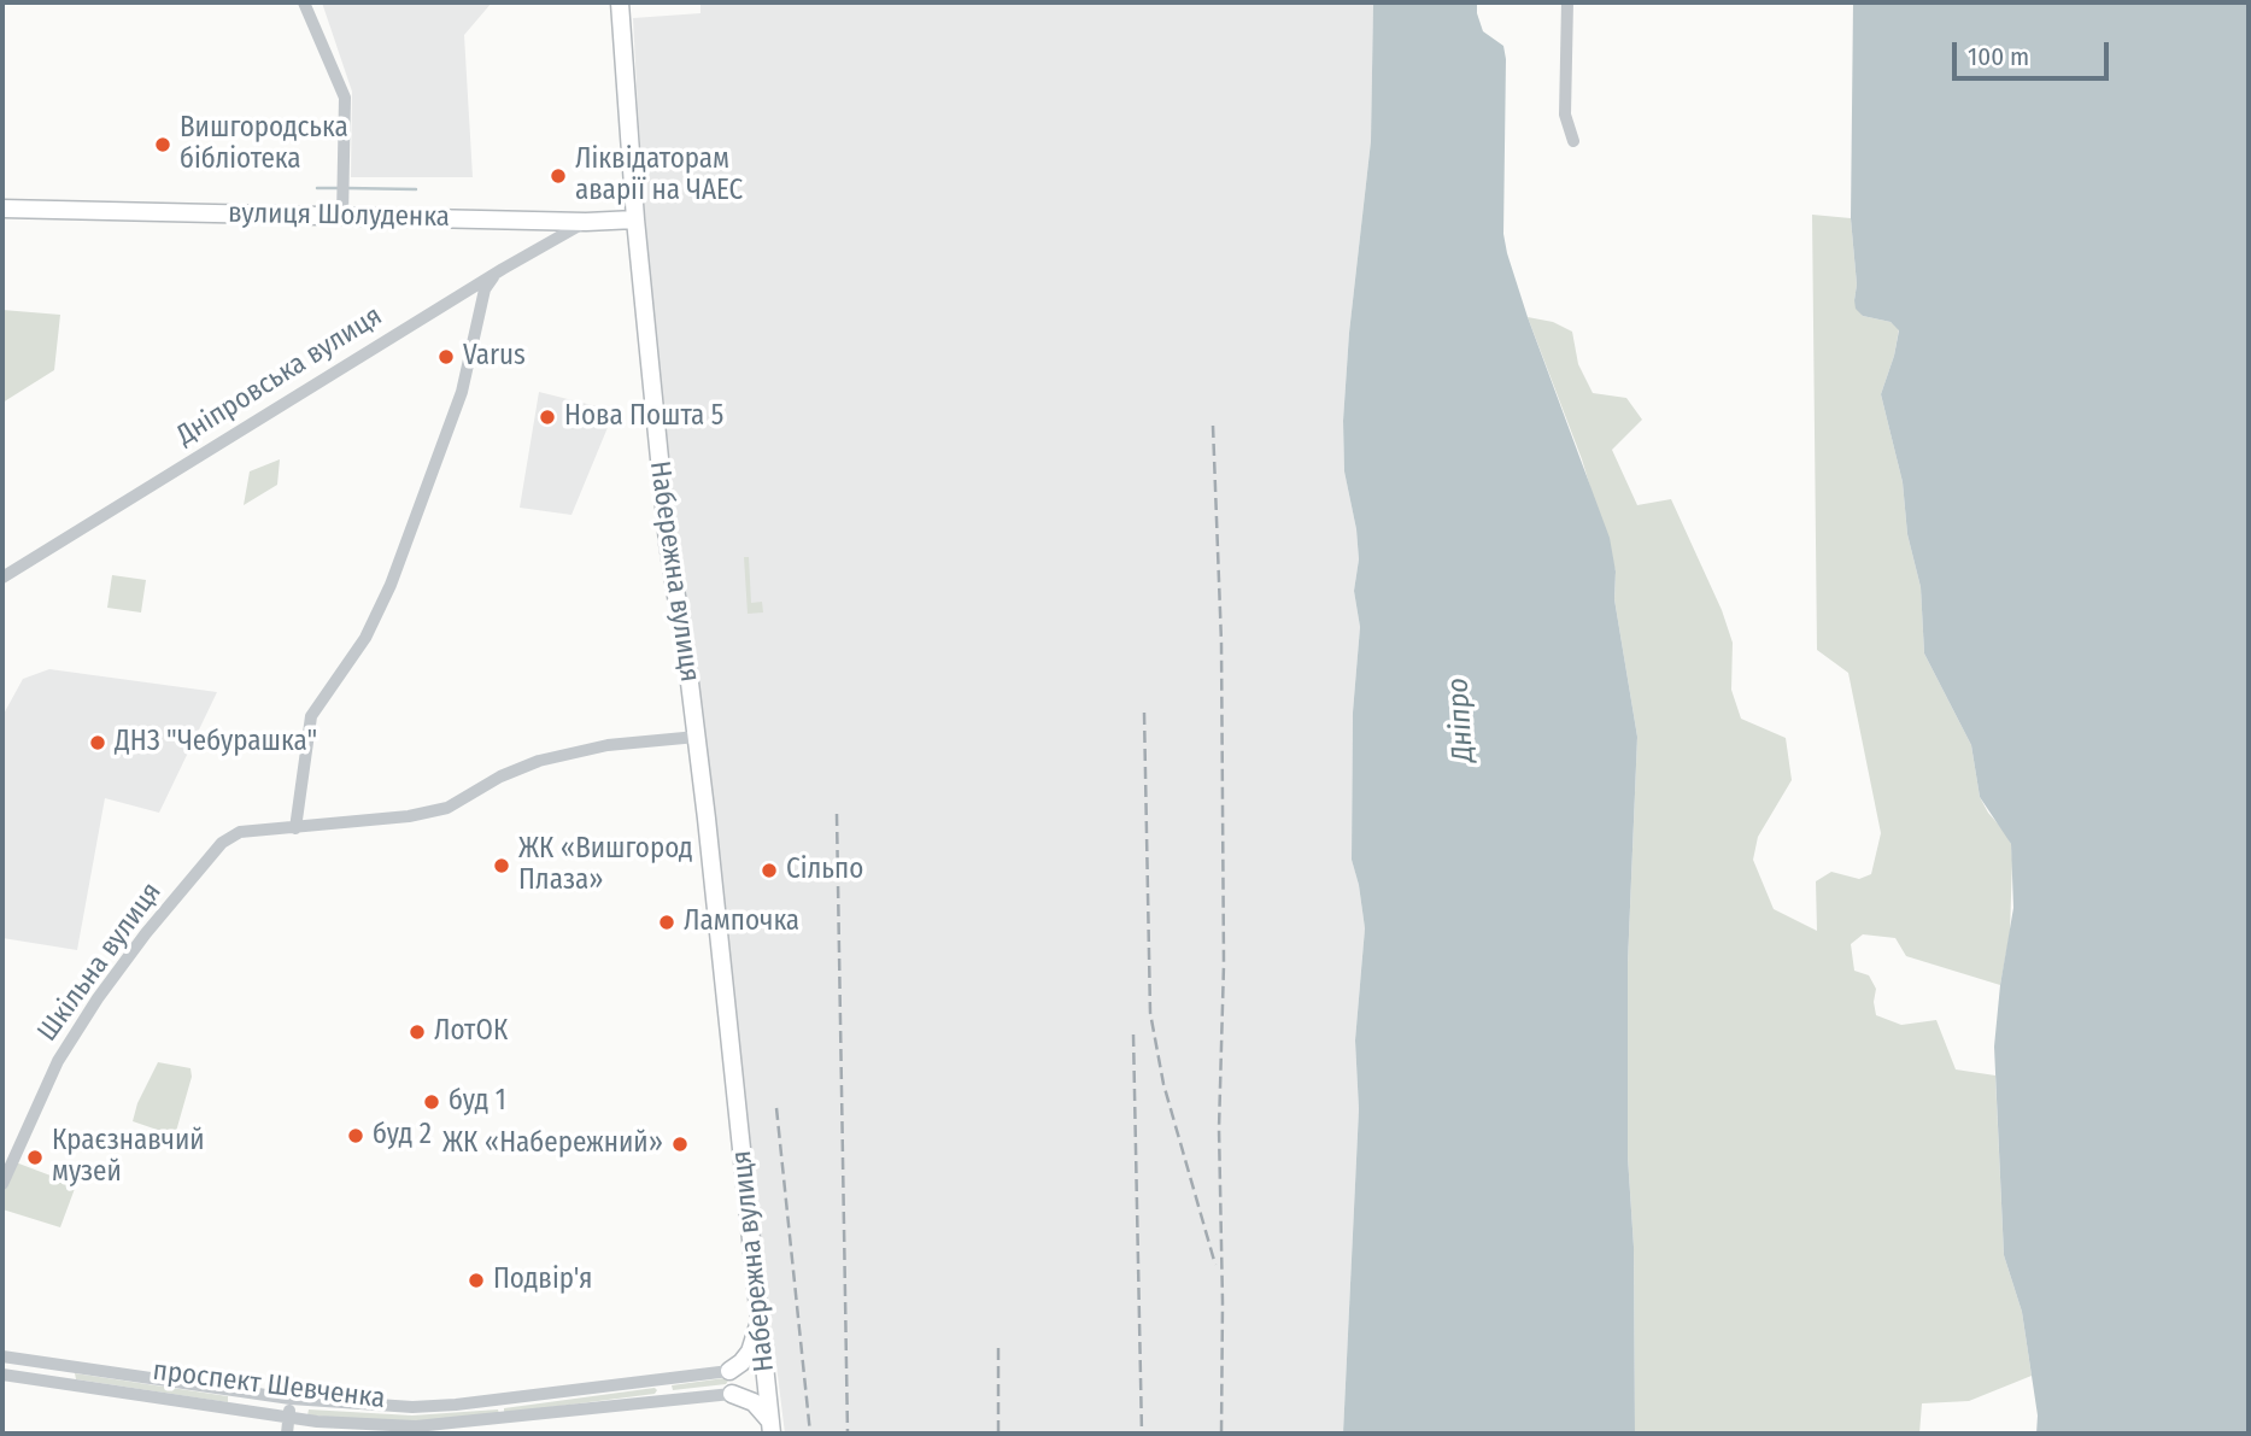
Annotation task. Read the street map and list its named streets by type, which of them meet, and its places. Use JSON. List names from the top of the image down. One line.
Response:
{"streets":{"main road":["вулиця Шолуденка","Набережна вулиця"],"street":["Дніпровська вулиця","Шкільна вулиця","проспект Шевченка"]},"crossings":[["вулиця Шолуденка","Дніпровська вулиця"],["вулиця Шолуденка","Набережна вулиця"]],"water":["Дніпро"],"places":["Вишгородська бібліотека","Ліквідаторам аварії на ЧАЕС","Varus","Нова Пошта 5","ДНЗ \"Чебурашка\"","ЖК «Вишгород Плаза»","Сільпо","Лампочка","ЛотОК","буд 1","буд 2","ЖК «Набережний»","Краєзнавчий музей","Подвір'я"],"scale_bar":"100 m"}
